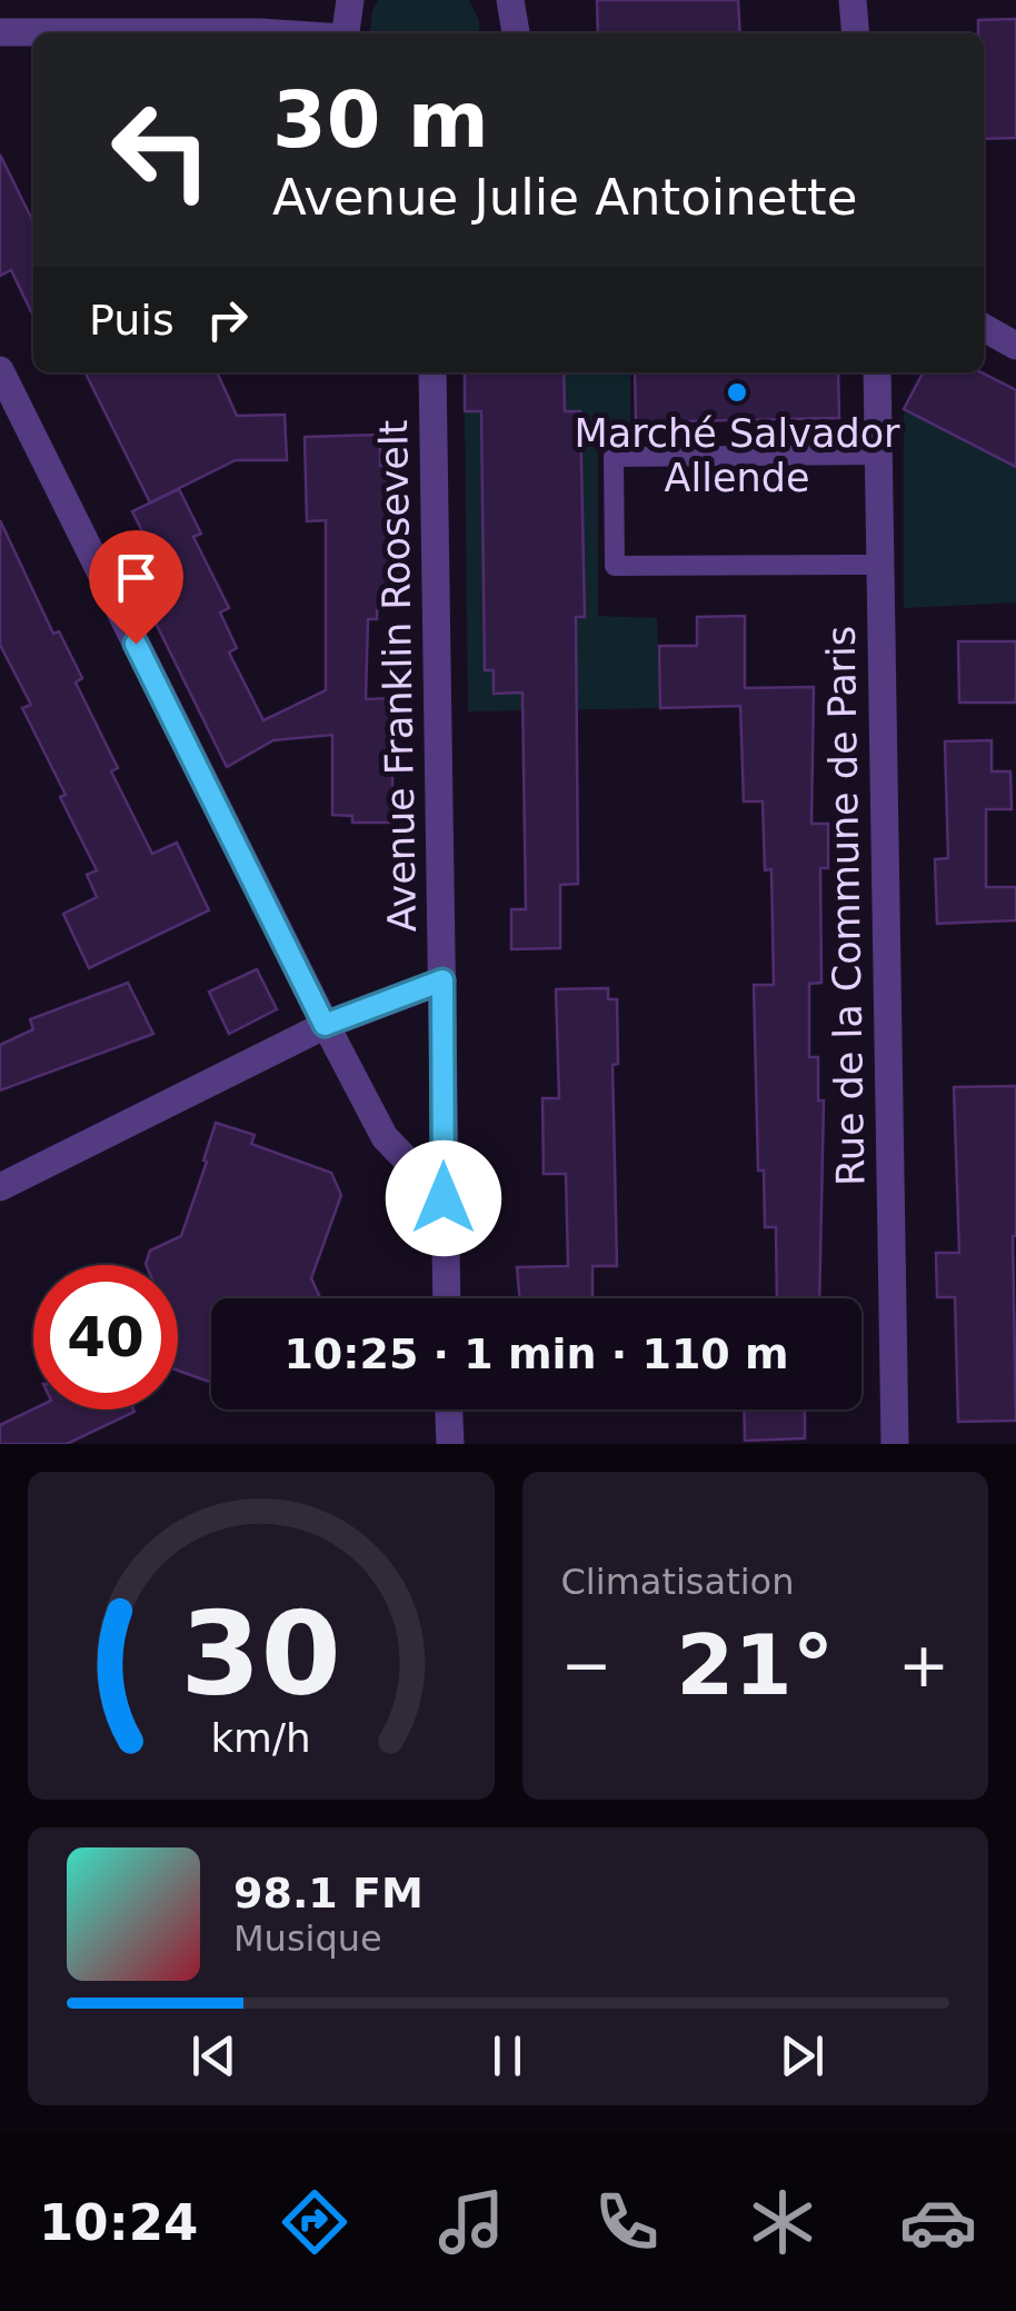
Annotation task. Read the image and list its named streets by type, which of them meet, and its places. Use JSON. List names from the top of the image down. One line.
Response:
{"streets":{"street":["Avenue Franklin Roosevelt","Rue de la Commune de Paris"]},"places":["Marché Salvador Allende"],"page":{"turn":["30 m","Avenue Julie Antoinette"],"then":"Puis","limit":"40","trip":"10:25 · 1 min · 110 m","tile":"Climatisation","heat":["−","21°","+"],"song":["98.1 FM","Musique"],"tabs":"10:24","gauge":["30","km/h"]}}
